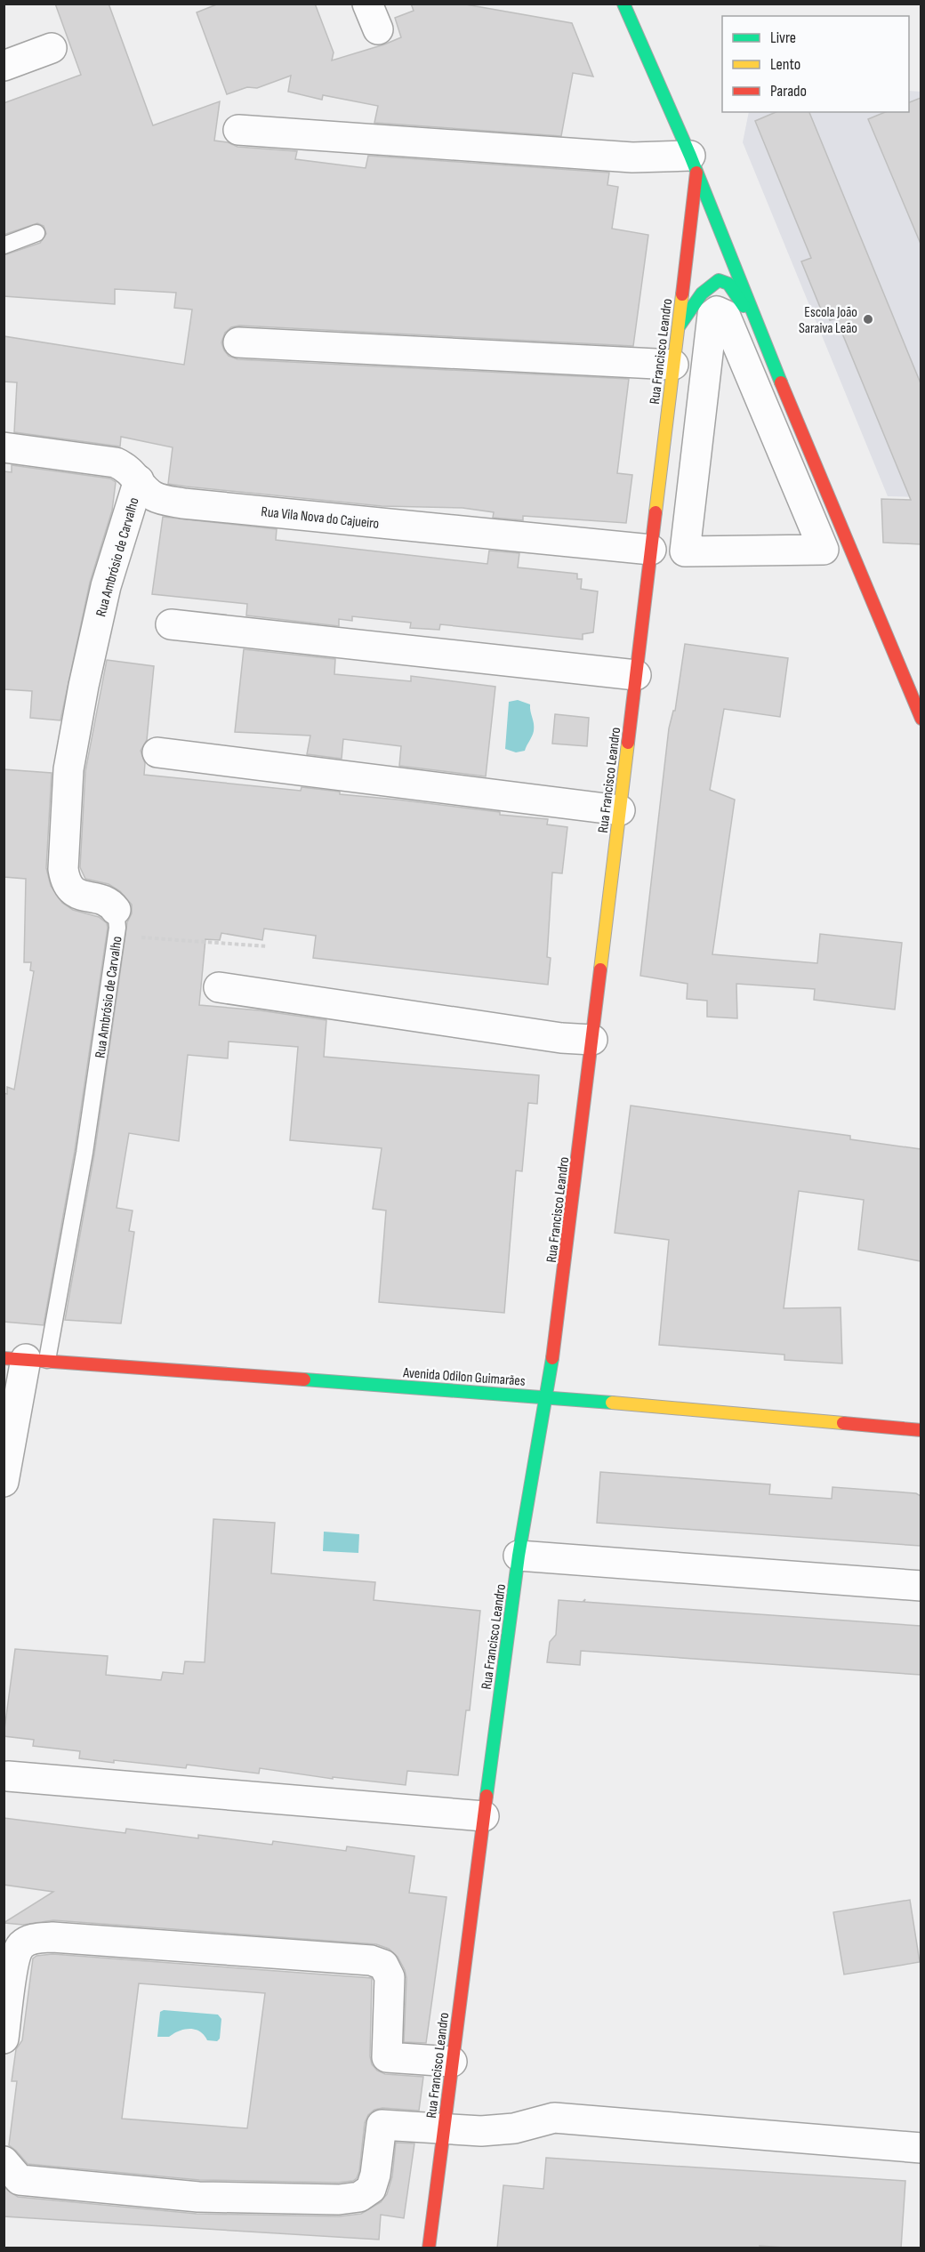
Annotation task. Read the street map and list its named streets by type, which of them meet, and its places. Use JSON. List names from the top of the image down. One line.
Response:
{"streets":{"main road":["Rua Francisco Leandro","Avenida Odilon Guimarães"],"street":["Rua Vila Nova do Cajueiro","Rua Ambrósio de Carvalho"]},"crossings":[["Rua Francisco Leandro","Rua Vila Nova do Cajueiro"],["Rua Francisco Leandro","Avenida Odilon Guimarães"],["Rua Vila Nova do Cajueiro","Rua Ambrósio de Carvalho"],["Rua Ambrósio de Carvalho","Avenida Odilon Guimarães"]],"places":["Escola João Saraiva Leão"],"legend":["Livre","Lento","Parado"]}
